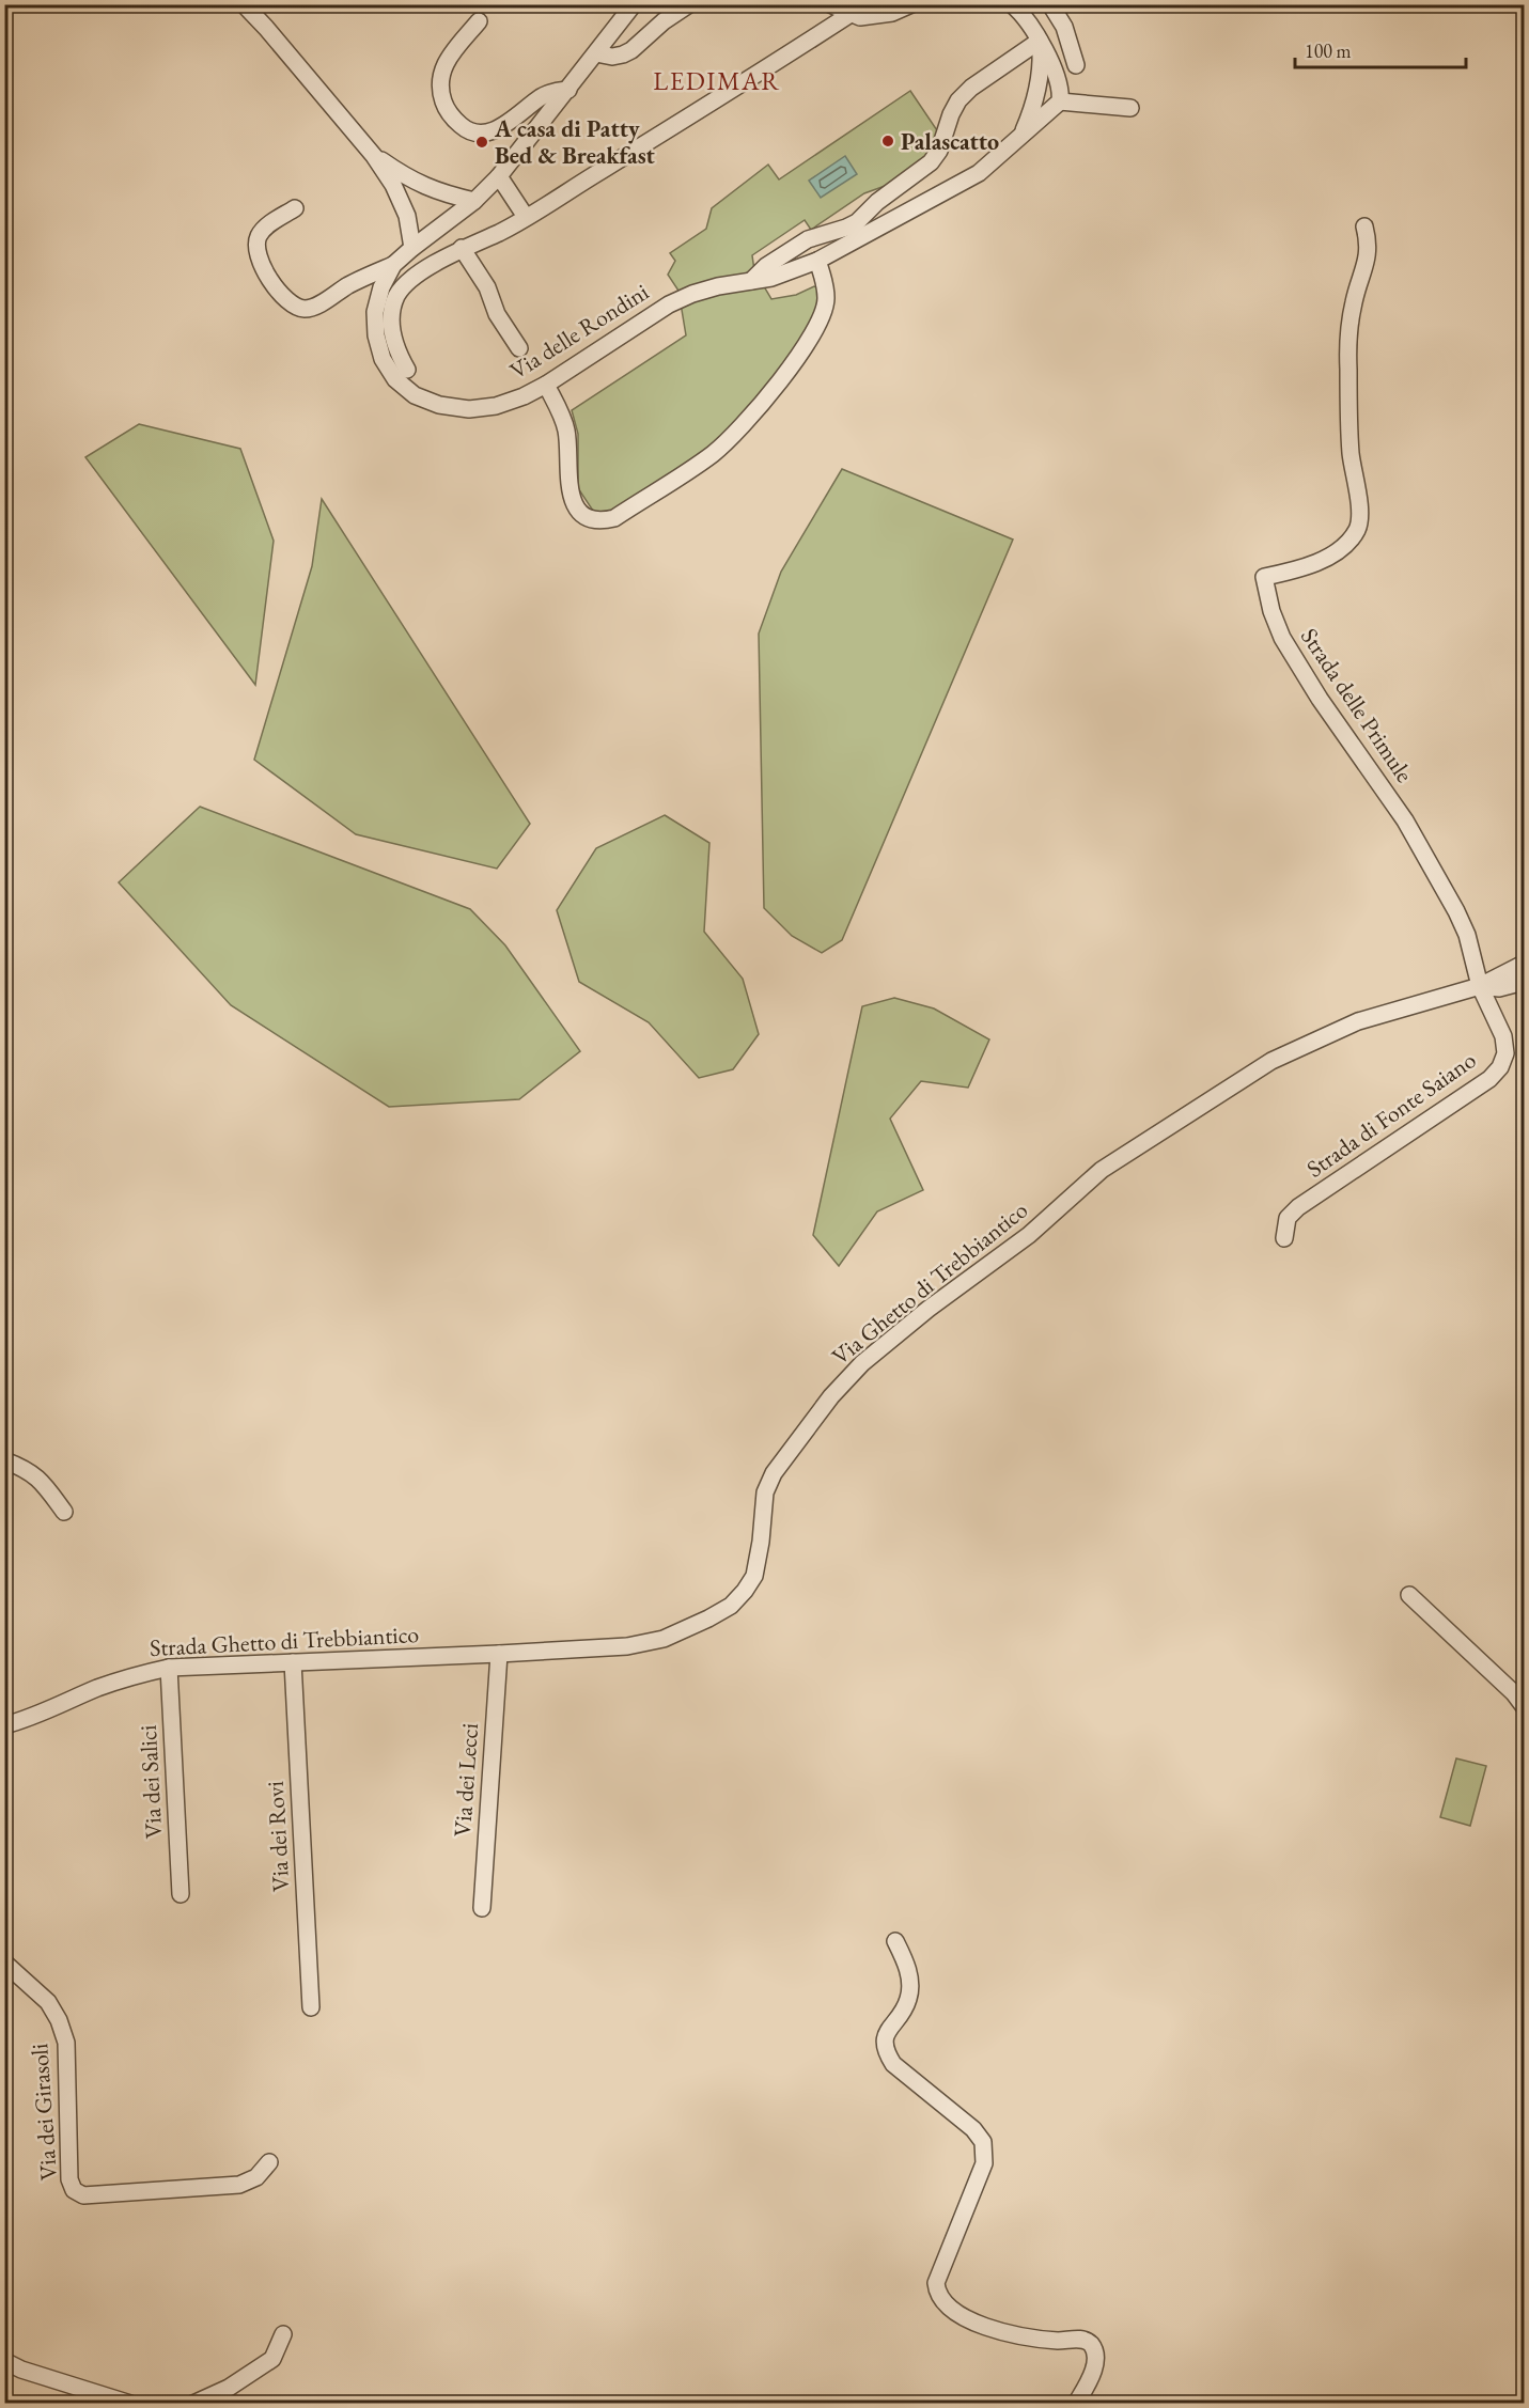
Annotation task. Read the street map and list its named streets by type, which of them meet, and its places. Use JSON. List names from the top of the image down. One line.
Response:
{"streets":{"street":["Via delle Rondini","Strada delle Primule","Strada di Fonte Saiano","Via Ghetto di Trebbiantico","Strada Ghetto di Trebbiantico","Via dei Lecci","Via dei Salici","Via dei Rovi","Via dei Girasoli"]},"crossings":[["Strada delle Primule","Strada di Fonte Saiano"],["Strada delle Primule","Via Ghetto di Trebbiantico"],["Strada di Fonte Saiano","Via Ghetto di Trebbiantico"],["Via Ghetto di Trebbiantico","Strada Ghetto di Trebbiantico"],["Via Ghetto di Trebbiantico","Via dei Lecci"],["Strada Ghetto di Trebbiantico","Via dei Lecci"],["Strada Ghetto di Trebbiantico","Via dei Salici"],["Strada Ghetto di Trebbiantico","Via dei Rovi"]],"districts":["LEDIMAR"],"places":["Palascatto","A casa di Patty Bed & Breakfast"],"scale_bar":"100 m"}
